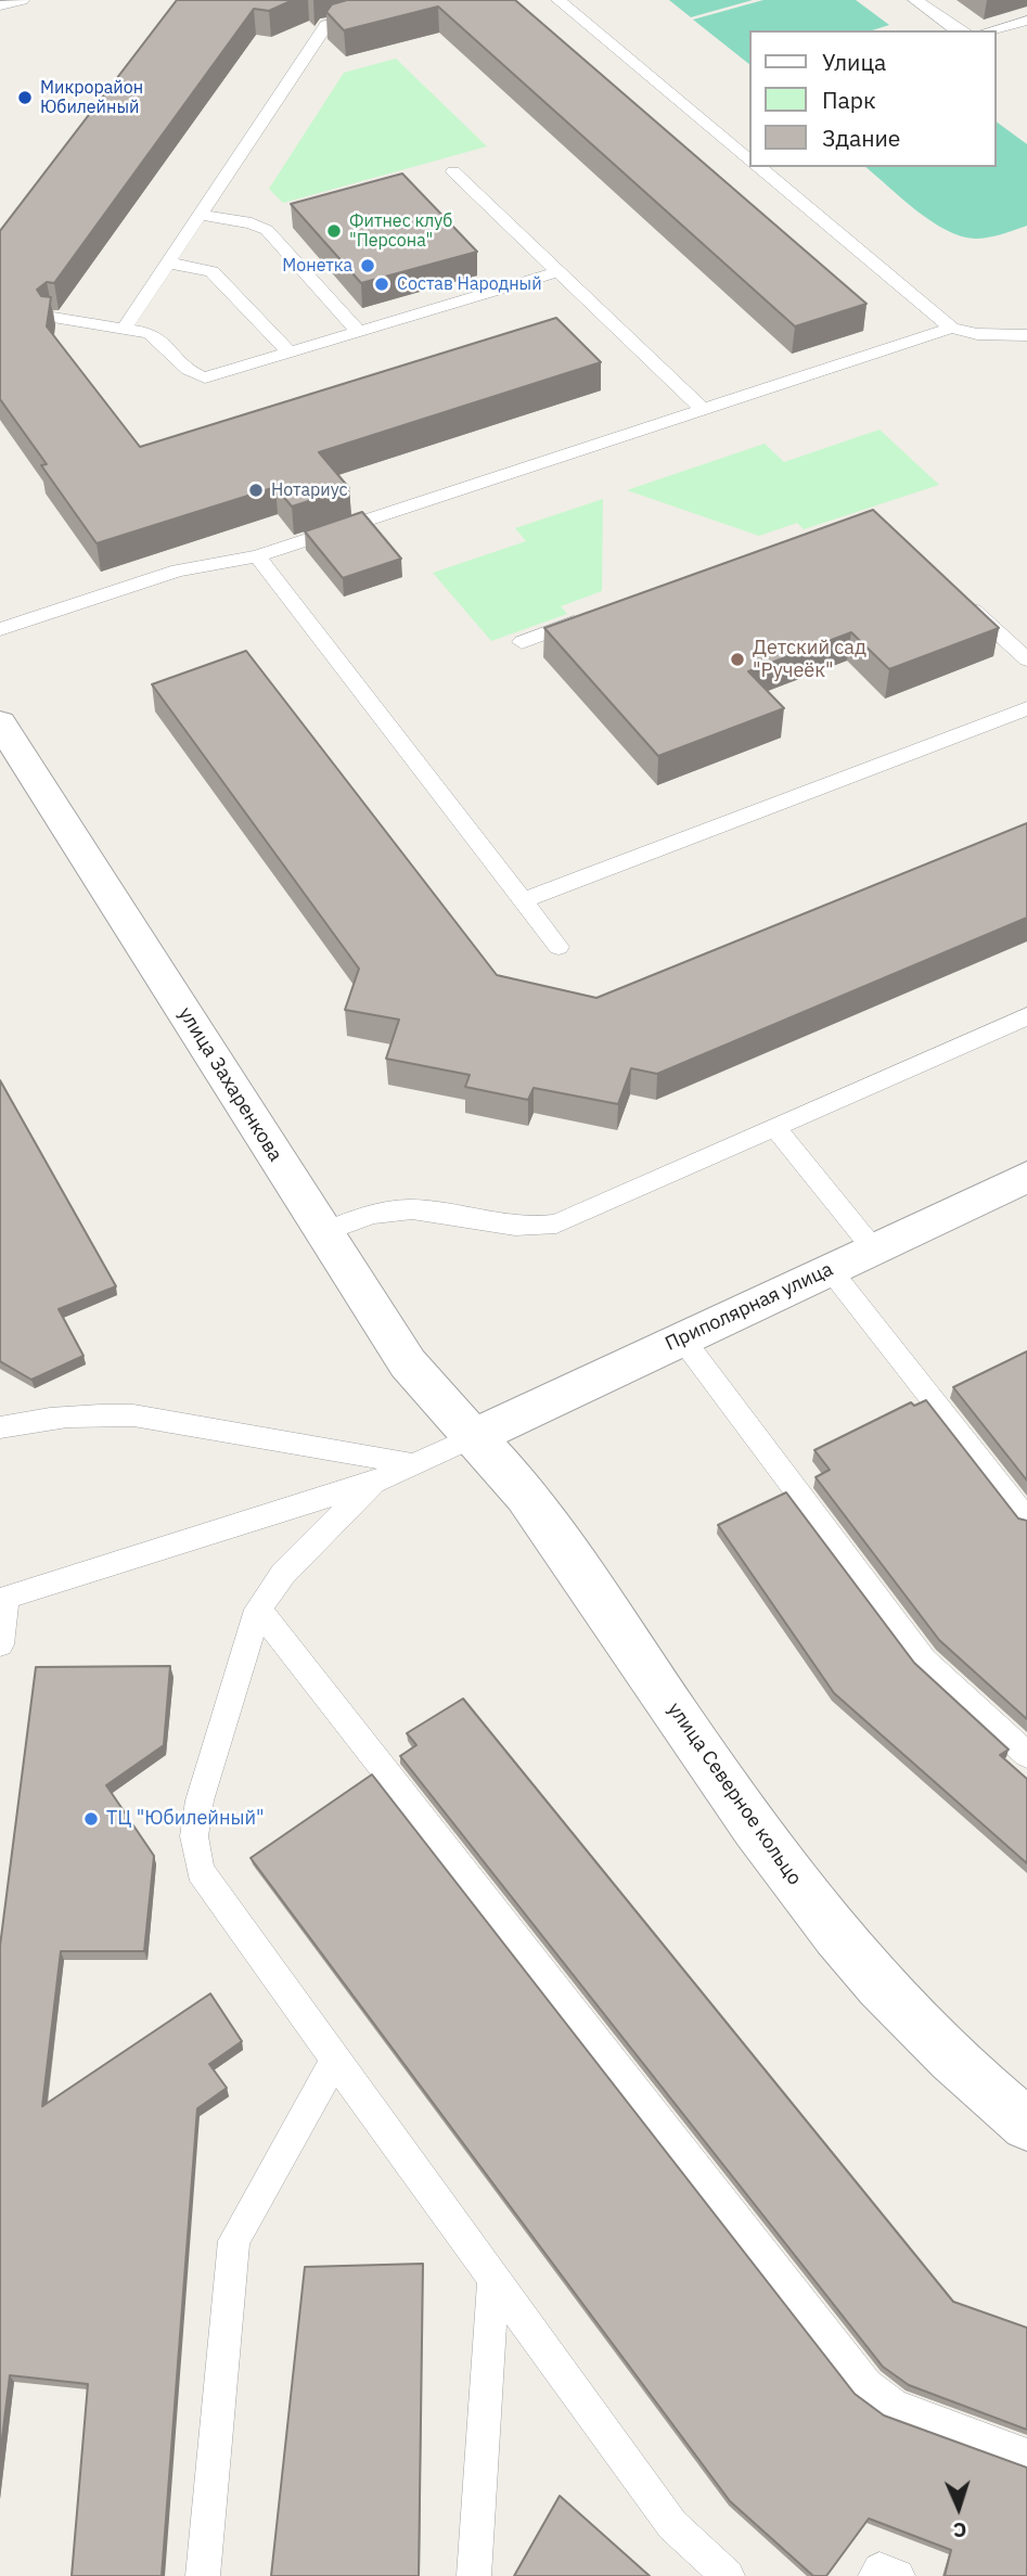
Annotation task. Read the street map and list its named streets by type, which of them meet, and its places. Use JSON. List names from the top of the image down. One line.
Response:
{"streets":{"street":["улица Захаренкова","Приполярная улица","улица Северное кольцо"]},"crossings":[["улица Захаренкова","Приполярная улица"],["улица Захаренкова","улица Северное кольцо"],["Приполярная улица","улица Северное кольцо"]],"places":["Микрорайон Юбилейный","Фитнес клуб \"Персона\"","Монетка","Состав Народный","Нотариус","Детский сад \"Ручеёк\"","ТЦ \"Юбилейный\""],"legend":["Улица","Парк","Здание"],"north":"bottom"}
